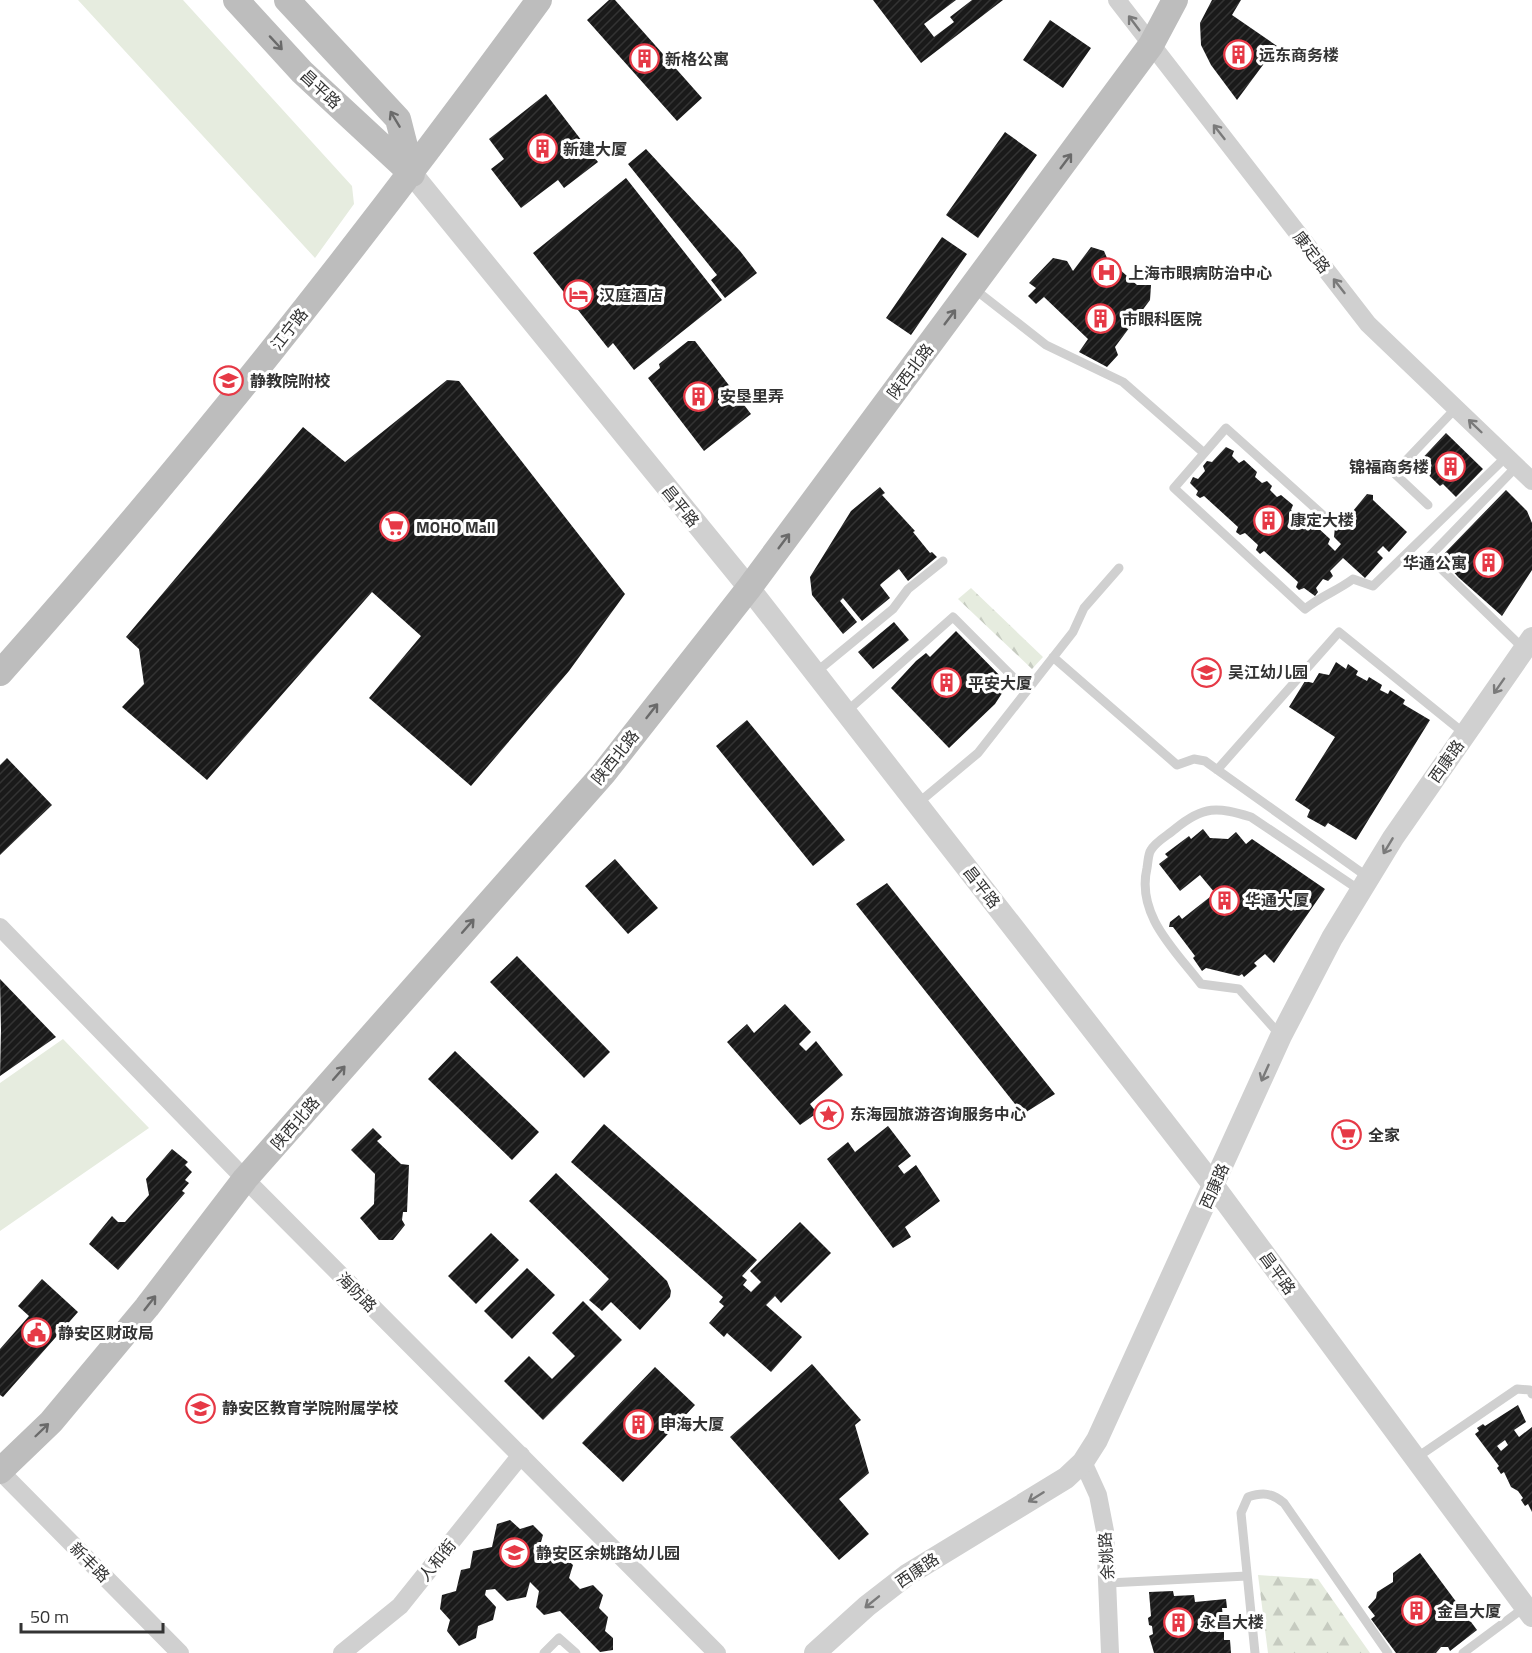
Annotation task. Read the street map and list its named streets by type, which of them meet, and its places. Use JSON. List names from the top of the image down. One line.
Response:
{"streets":{"main road":["昌平路","江宁路","陕西北路"],"street":["康定路","西康路","海防路","余姚路","人和街","新丰路"]},"crossings":[["昌平路","江宁路"],["昌平路","陕西北路"],["昌平路","西康路"],["康定路","陕西北路"],["陕西北路","海防路"],["陕西北路","新丰路"],["西康路","余姚路"],["海防路","人和街"]],"one_way":["康定路","陕西北路","西康路"],"places":{"building":["远东商务楼","新格公寓","新建大厦","市眼科医院","安垦里弄","锦福商务楼","康定大楼","华通公寓","平安大厦","华通大厦","申海大厦","金昌大厦","永昌大楼"],"hospital":["上海市眼病防治中心"],"hotel":["汉庭酒店"],"school or university":["静教院附校","吴江幼儿园","静安区教育学院附属学校","静安区余姚路幼儿园"],"supermarket":["MOHO Mall","全家"],"place":["东海园旅游咨询服务中心"],"public building":["静安区财政局"]},"scale_bar":"50 m"}
